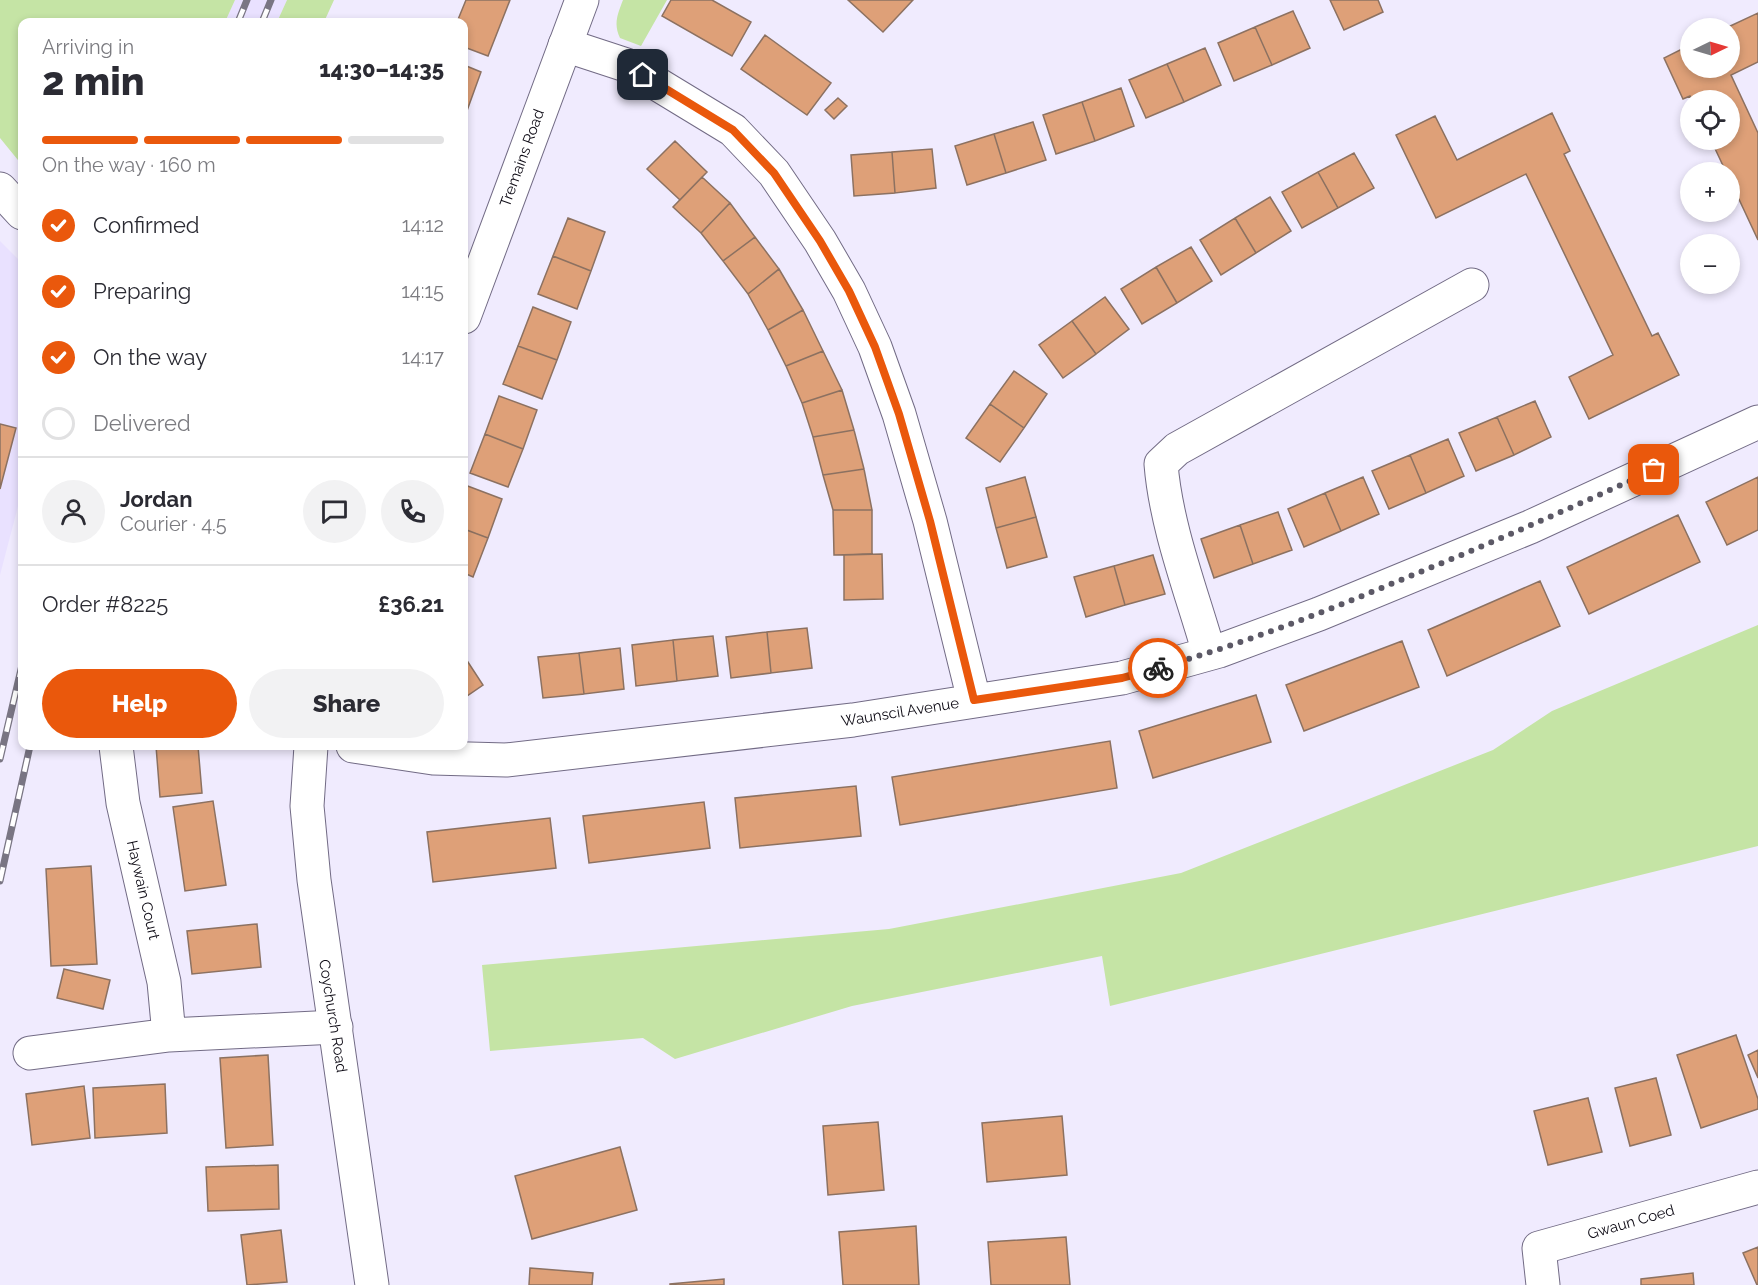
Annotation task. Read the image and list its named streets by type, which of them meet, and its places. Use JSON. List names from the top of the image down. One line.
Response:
{"streets":{"street":["Tremains Road","Waunscil Avenue","Haywain Court","Coychurch Road","Gwaun Coed"]},"north":"right","page":{"map_buttons":["+","−"],"heading":["2 min","Arriving in","14:30–14:35"],"panel":["Jordan","Courier · 4.5","Order #8225","£36.21"],"bar":"On the way · 160 m","list":[["Confirmed","14:12"],["Preparing","14:15"],["On the way","14:17"],"Delivered"],"buttons":["Help","Share"]}}
